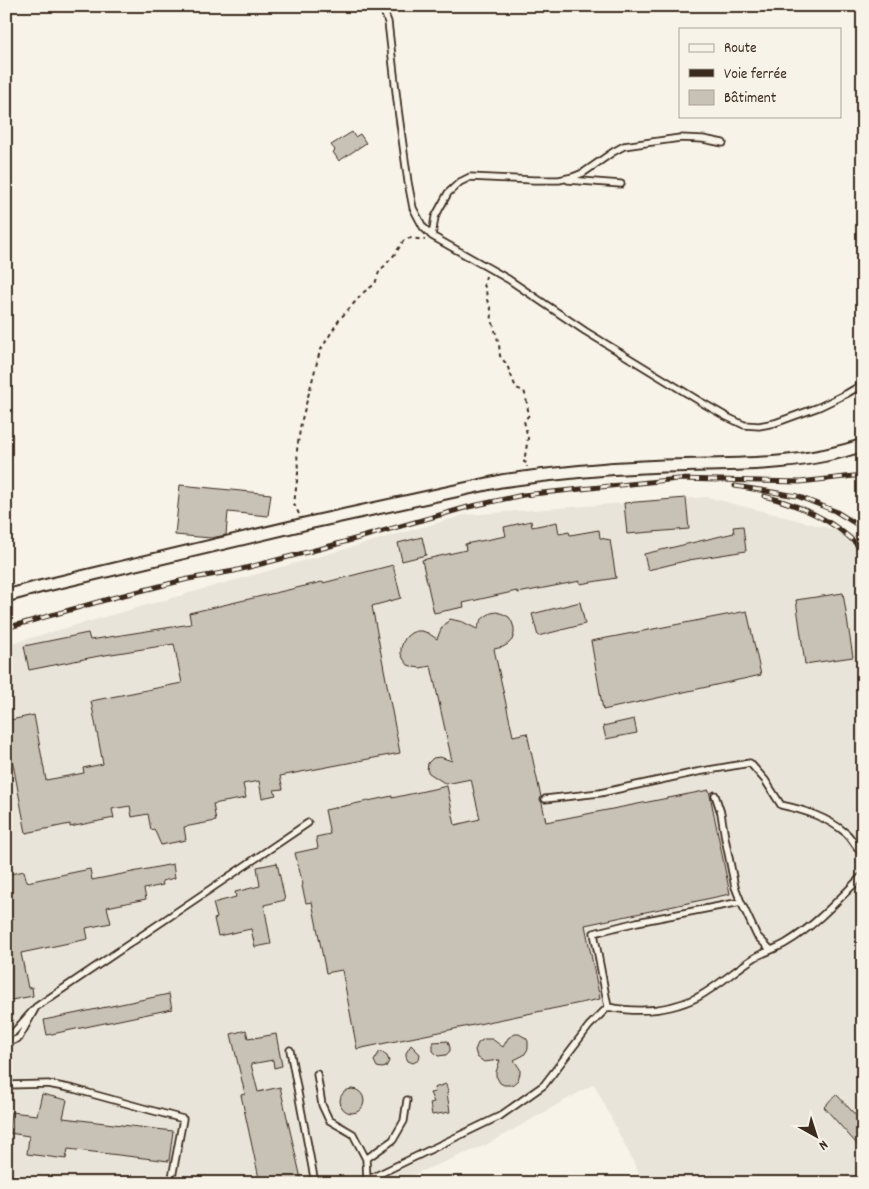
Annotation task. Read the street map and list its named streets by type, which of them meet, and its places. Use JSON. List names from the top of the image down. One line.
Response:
{"legend":["Route","Voie ferrée","Bâtiment"],"north":"bottom right"}
